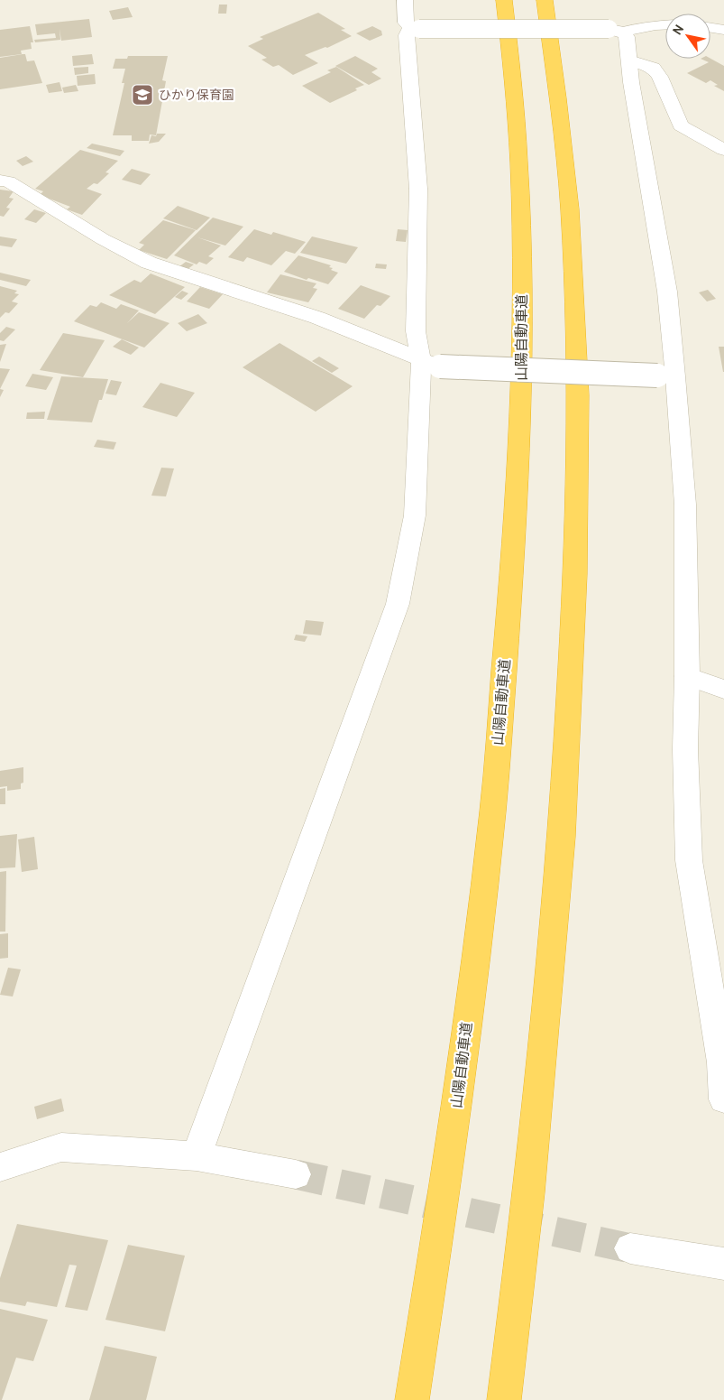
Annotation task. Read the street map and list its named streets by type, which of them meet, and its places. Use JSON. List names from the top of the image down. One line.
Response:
{"streets":{"highway":["山陽自動車道"]},"places":{"school or university":["ひかり保育園"]},"north":"top left"}
